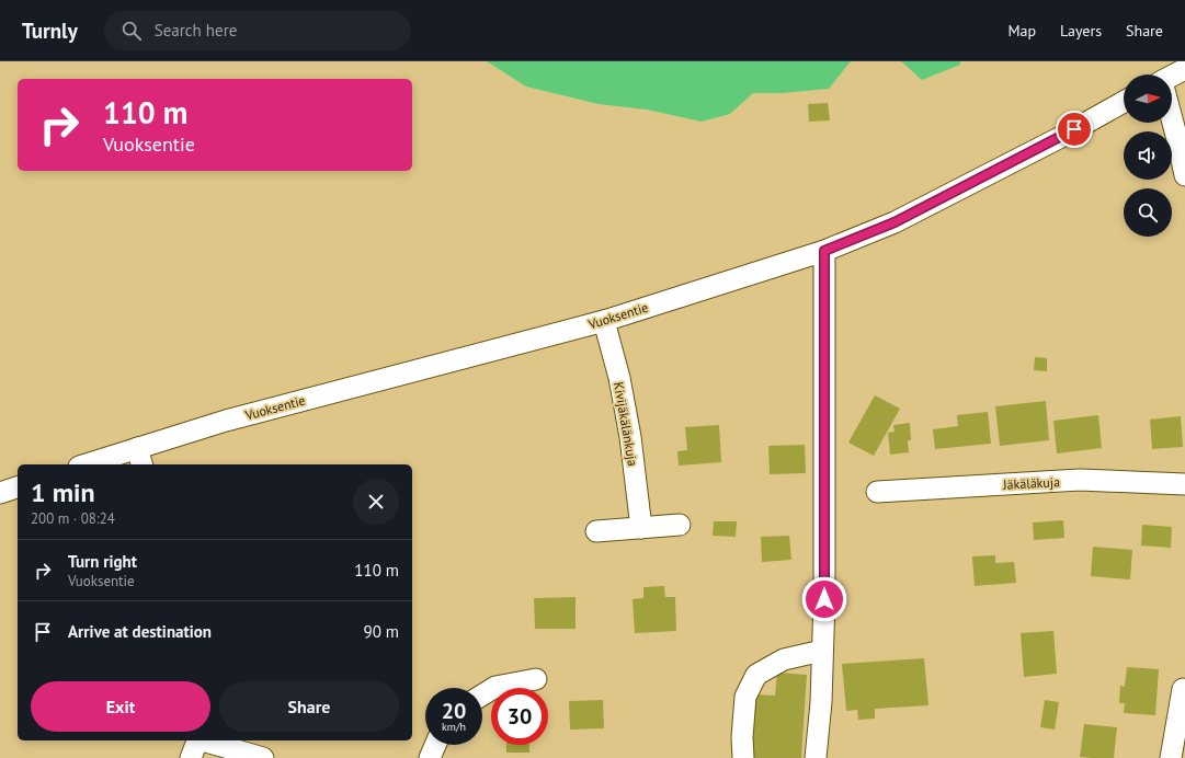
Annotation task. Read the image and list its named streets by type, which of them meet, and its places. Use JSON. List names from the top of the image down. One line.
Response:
{"streets":{"street":["Vuoksentie","Kivijäkälänkuja","Jäkäläkuja"]},"crossings":[["Vuoksentie","Kivijäkälänkuja"]],"north":"right","page":{"header":"Turnly","search":"Search here","nav":["Map","Layers","Share"],"turn":["110 m","Vuoksentie"],"heading":["1 min","200 m · 08:24"],"list":[{"name":"Turn right","note":"Vuoksentie","value":"110 m"},{"name":"Arrive at destination","value":"90 m"}],"buttons":["Exit","Share"],"speed":"20 km/h","limit":"30"}}
